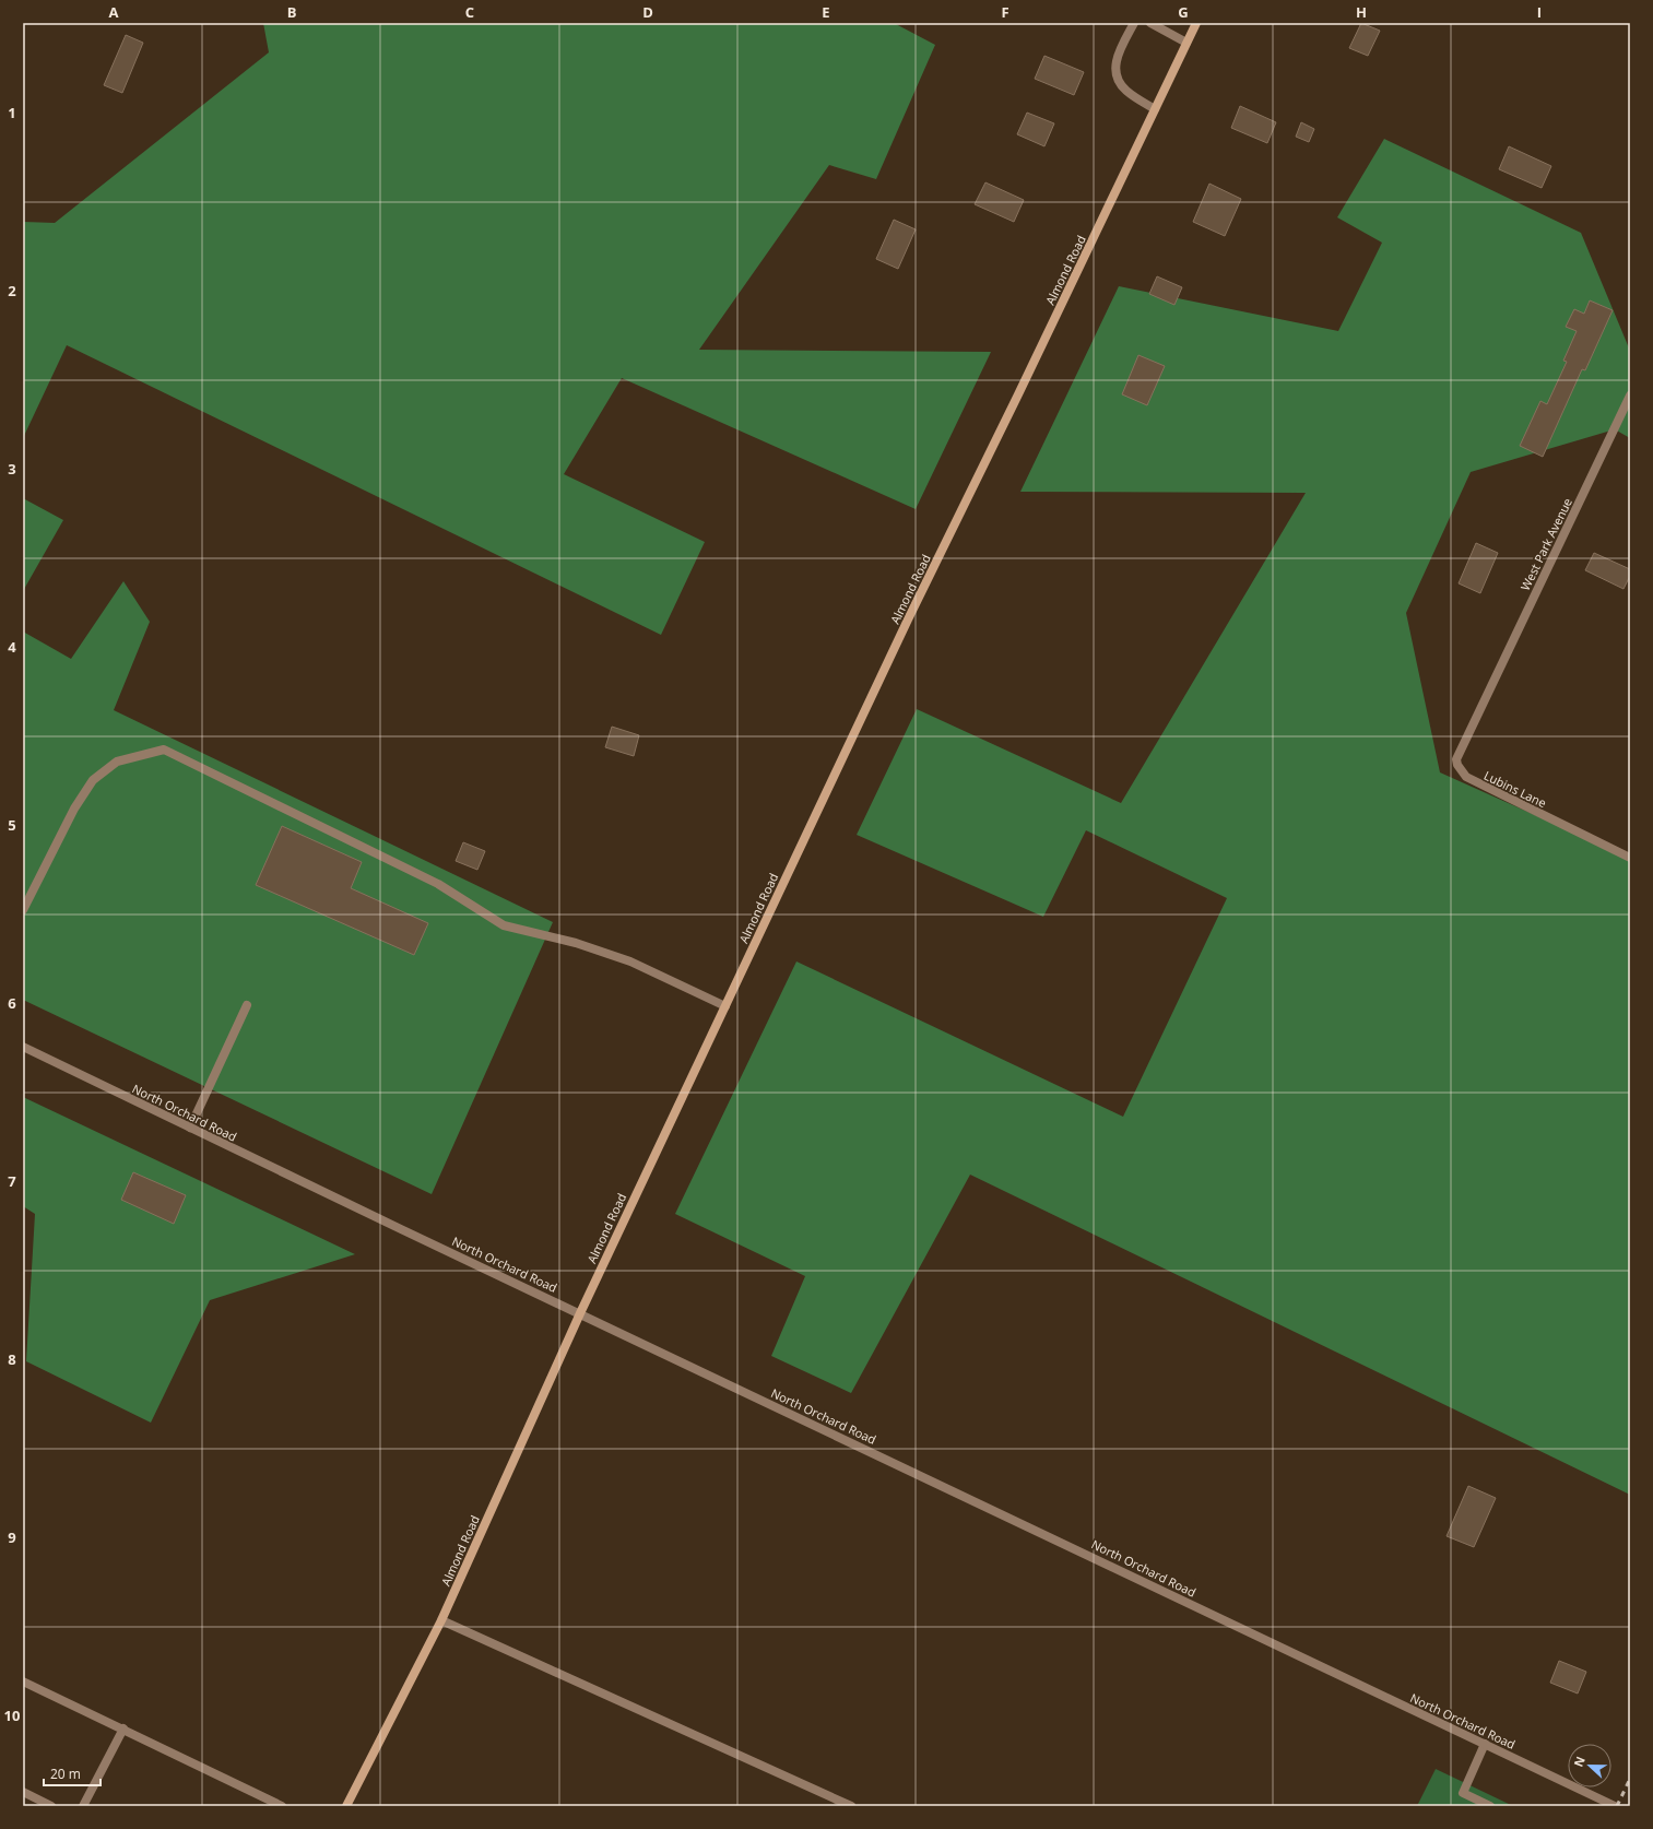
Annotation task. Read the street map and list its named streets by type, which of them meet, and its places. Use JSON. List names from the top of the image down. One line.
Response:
{"streets":{"main road":["Almond Road"],"street":["West Park Avenue","Lubins Lane","North Orchard Road"]},"crossings":[["Almond Road","North Orchard Road"],["West Park Avenue","Lubins Lane"]],"scale_bar":"20 m","north":"left","grid":{"columns":["A","B","C","D","E","F","G","H","I"],"rows":["1","2","3","4","5","6","7","8","9","10"]}}
